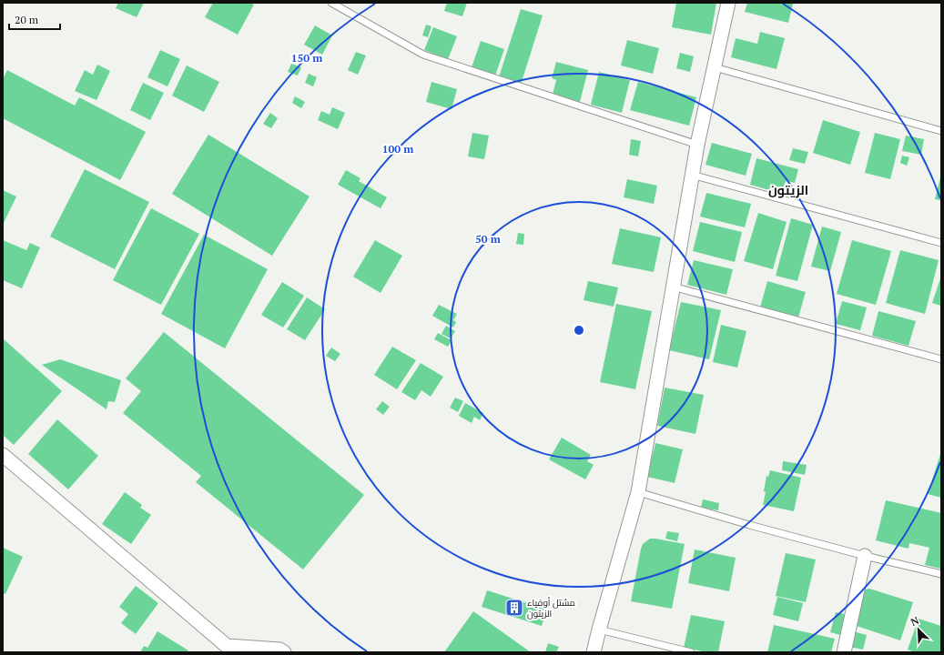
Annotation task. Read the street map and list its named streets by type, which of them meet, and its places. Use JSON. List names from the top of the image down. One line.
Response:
{"districts":["الزيتون"],"places":{"building":["مشتل أوفياء الزيتون"]},"scale_bar":"20 m","north":"top left","rings":["150 m","100 m","50 m"]}
